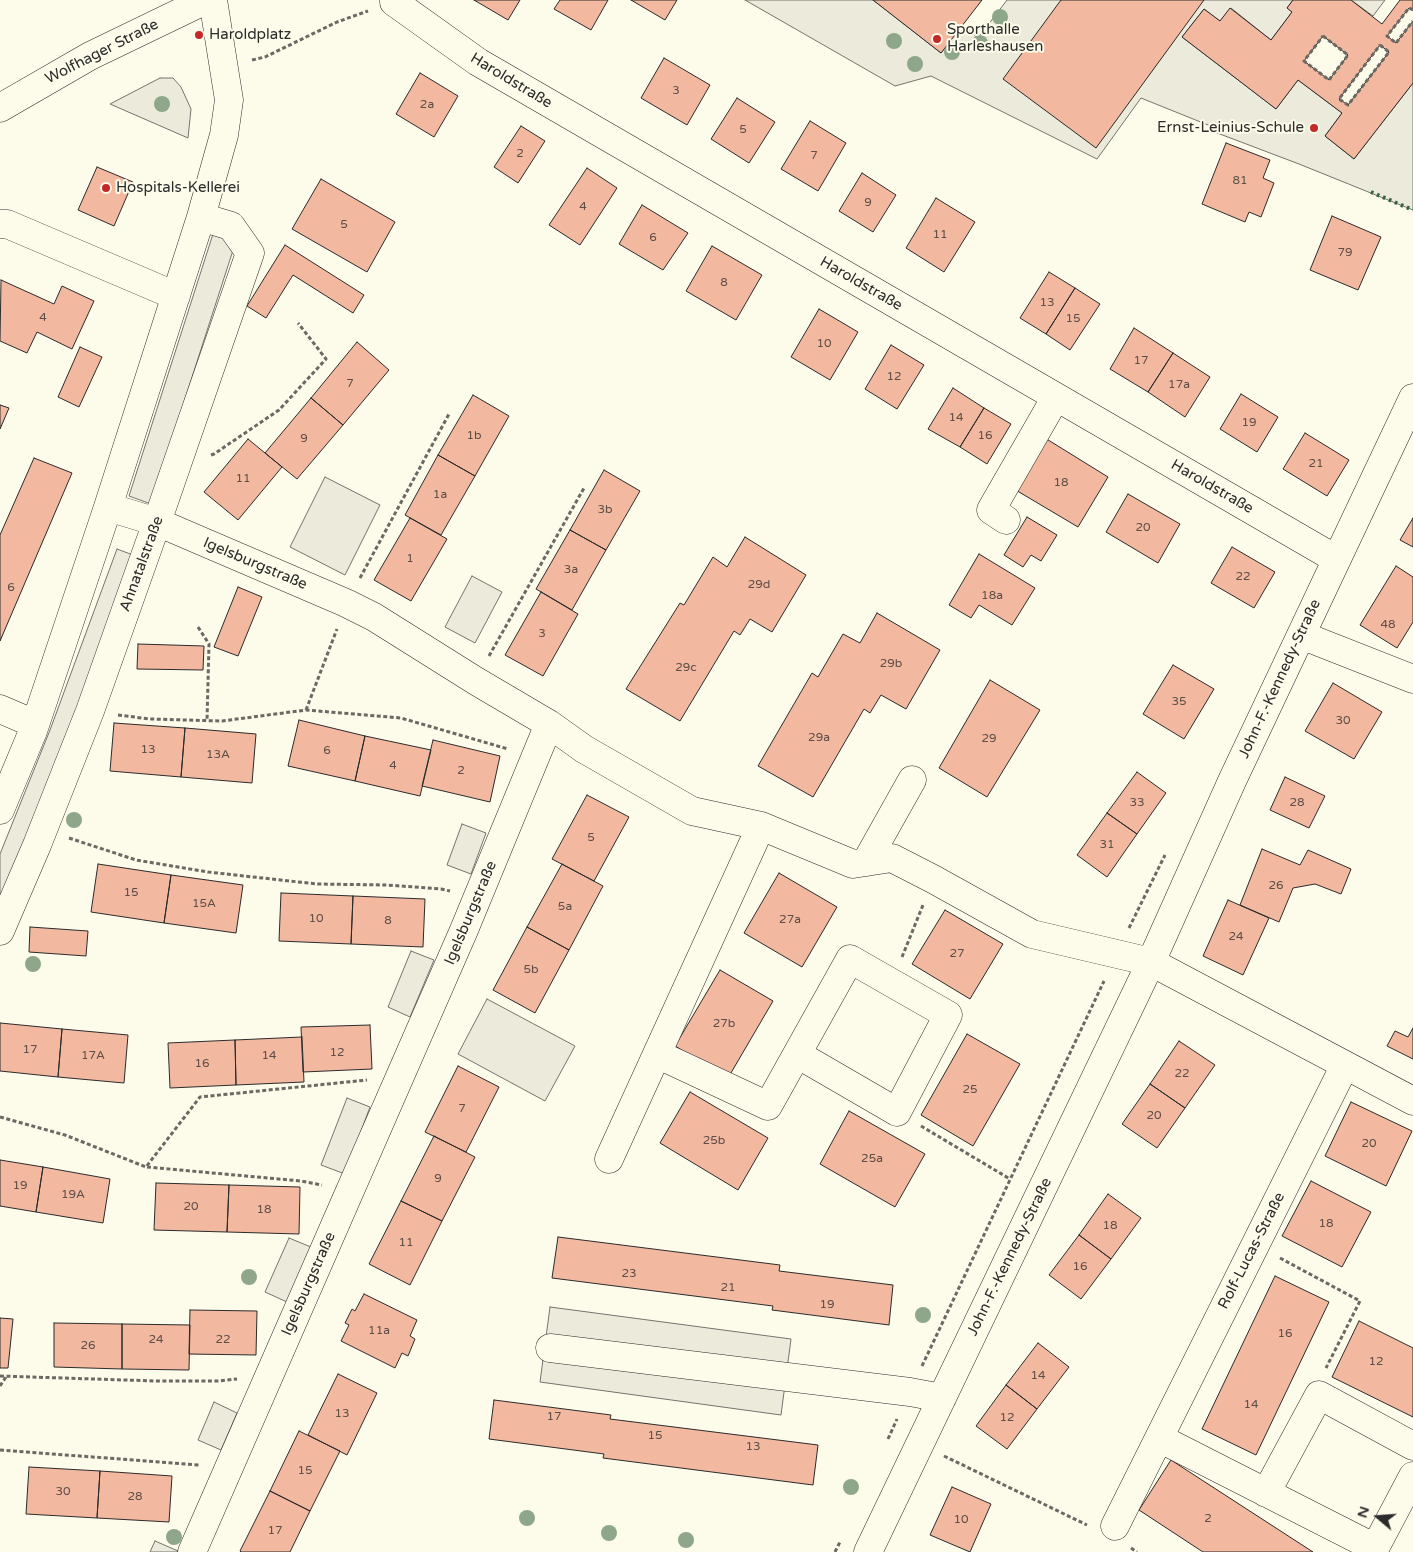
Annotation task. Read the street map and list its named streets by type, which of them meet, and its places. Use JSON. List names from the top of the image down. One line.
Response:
{"streets":{"street":["Wolfhager Straße","Haroldstraße","Ahnatalstraße","Igelsburgstraße","John-F.-Kennedy-Straße","Rolf-Lucas-Straße"]},"crossings":[["Haroldstraße","John-F.-Kennedy-Straße"],["Ahnatalstraße","Igelsburgstraße"]],"places":["Haroldplatz","Sporthalle Harleshausen","Ernst-Leinius-Schule","Hospitals-Kellerei"],"house_numbers":["3","2a","5","2","7","81","9","4","5","11","6","79","8","13","4","15","10","17","12","7","17a","14","19","1b","16","9","21","11","18","1a","3b","20","1","3a","22","29d","6","18a","48","3","29b","29c","35","30","29a","29","13","6","13A","4","2","33","28","5","31","26","15","15A","5a","10","27a","8","24","27","5b","27b","17","12","17A","14","16","22","25","7","20","25b","20","25a","9","19","19A","20","18","18","18","11","16","23","21","19","11a","16","24","22","26","12","14","14","13","17","12","15","13","15","30","28","2","10","17"],"north":"left"}
